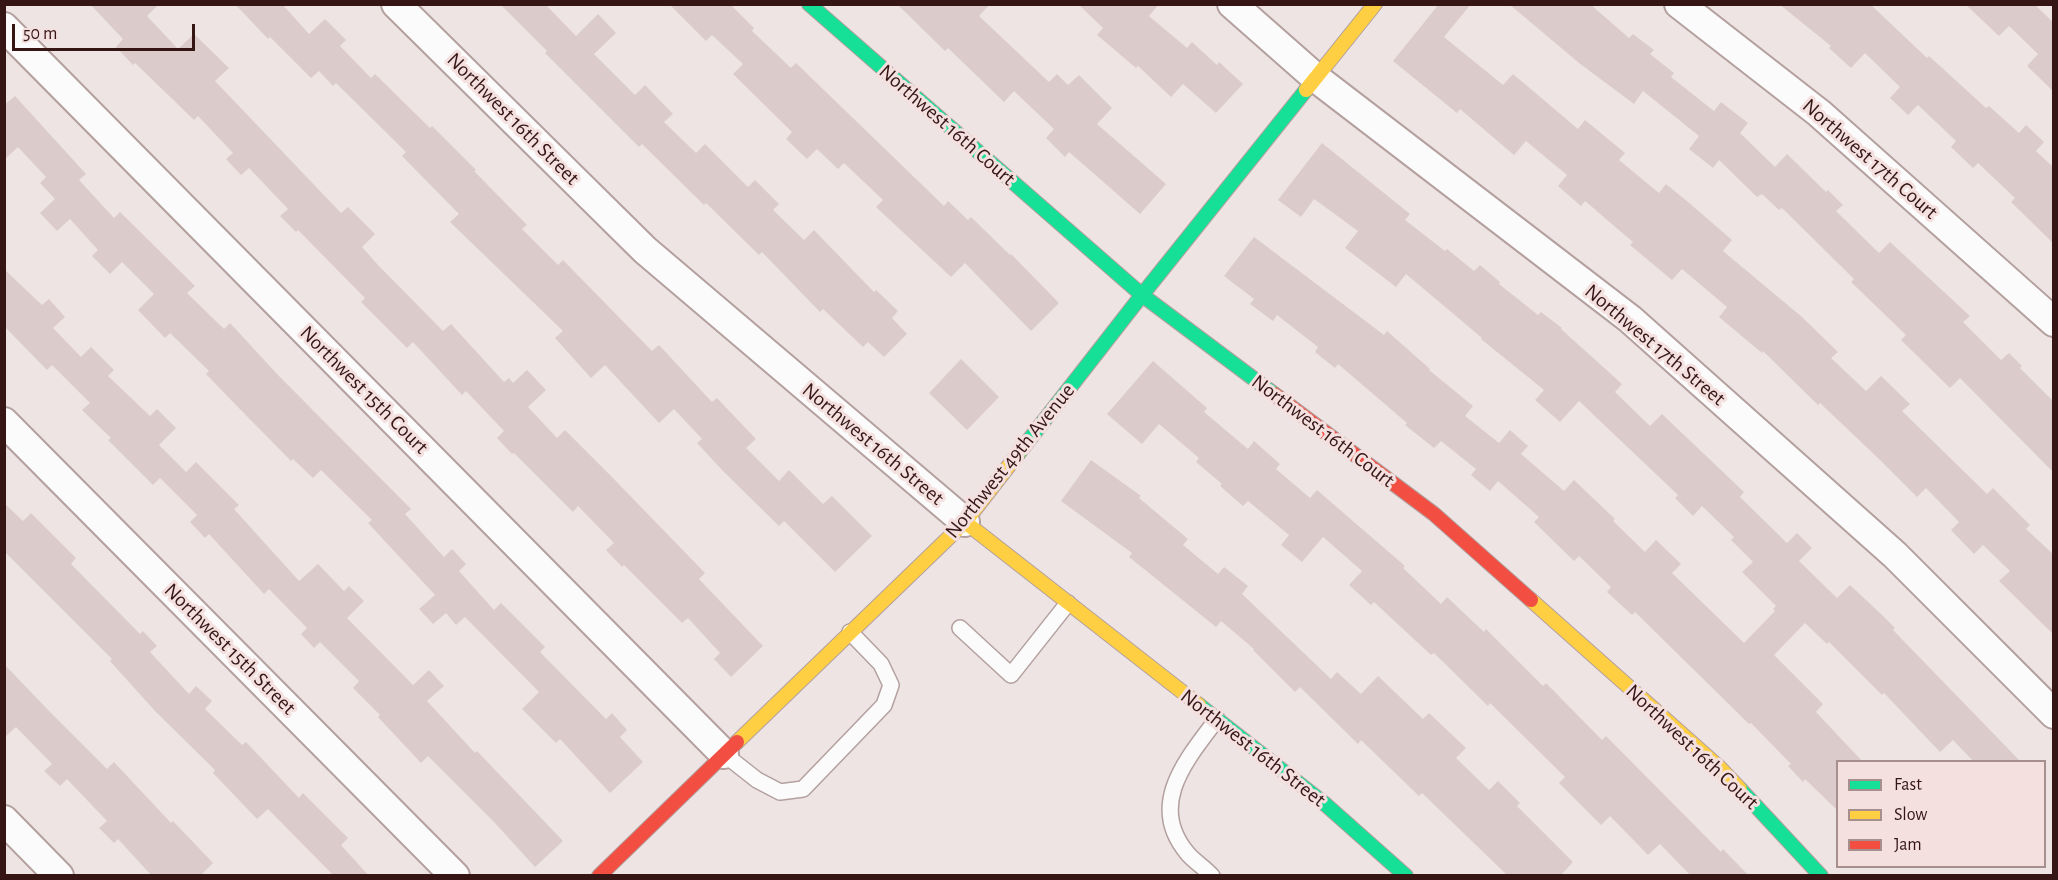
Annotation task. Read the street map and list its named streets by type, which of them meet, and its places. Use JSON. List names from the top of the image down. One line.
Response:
{"streets":{"street":["Northwest 16th Street","Northwest 16th Court","Northwest 17th Court","Northwest 17th Street","Northwest 15th Court","Northwest 49th Avenue","Northwest 15th Street"]},"crossings":[["Northwest 16th Street","Northwest 49th Avenue"],["Northwest 16th Court","Northwest 49th Avenue"],["Northwest 17th Street","Northwest 49th Avenue"],["Northwest 15th Court","Northwest 49th Avenue"]],"legend":["Fast","Slow","Jam"],"scale_bar":"50 m"}
